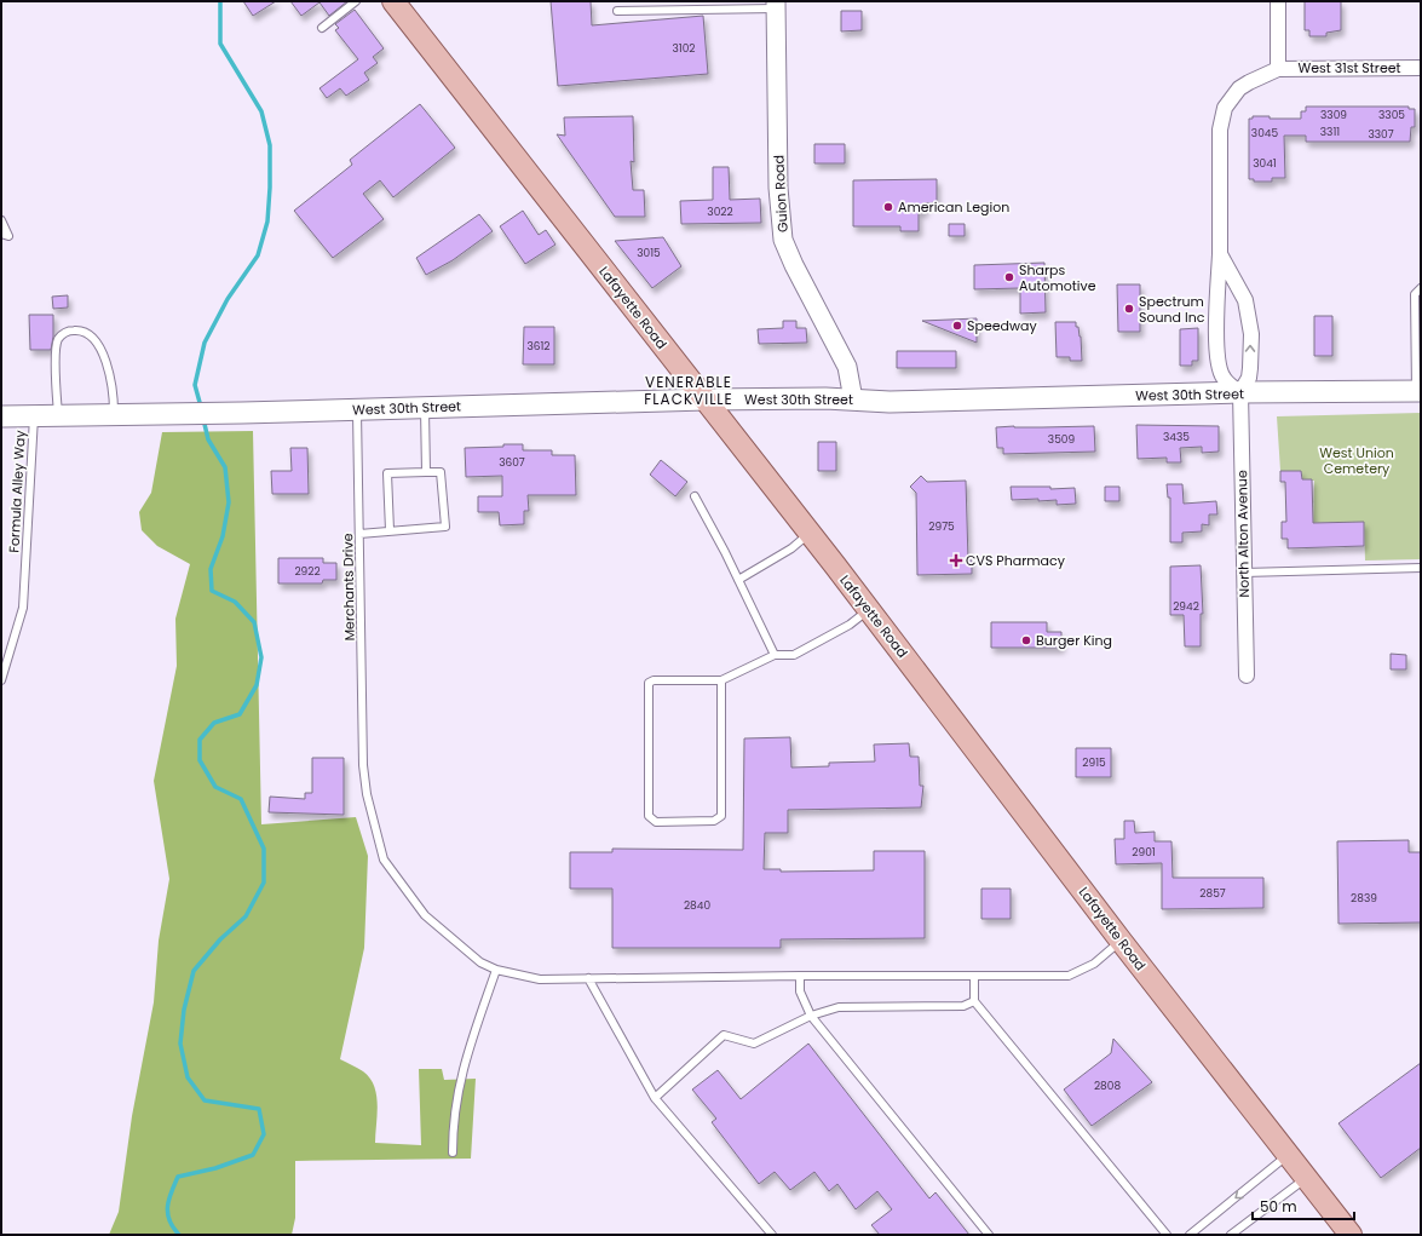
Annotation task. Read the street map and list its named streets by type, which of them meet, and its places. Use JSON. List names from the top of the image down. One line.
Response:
{"streets":{"main road":["Lafayette Road","West 30th Street"],"street":["West 31st Street","Guion Road","North Alton Avenue"],"lane":["Formula Alley Way","Merchants Drive"]},"crossings":[["Guion Road","West 30th Street"],["Lafayette Road","West 30th Street"],["Lafayette Road","Merchants Drive"],["West 30th Street","Formula Alley Way"],["West 30th Street","North Alton Avenue"],["West 30th Street","Merchants Drive"]],"districts":["VENERABLE FLACKVILLE"],"parks":["West Union Cemetery"],"places":{"other":["American Legion","Sharps Automotive","Spectrum Sound Inc","Speedway","Burger King"],"health":["CVS Pharmacy"]},"house_numbers":["3102","3309","3305","3311","3045","3307","3041","3022","3015","3612","3435","3509","3607","2975","2922","2942","2915","2901","2857","2839","2840","2808"],"scale_bar":"50 m"}
